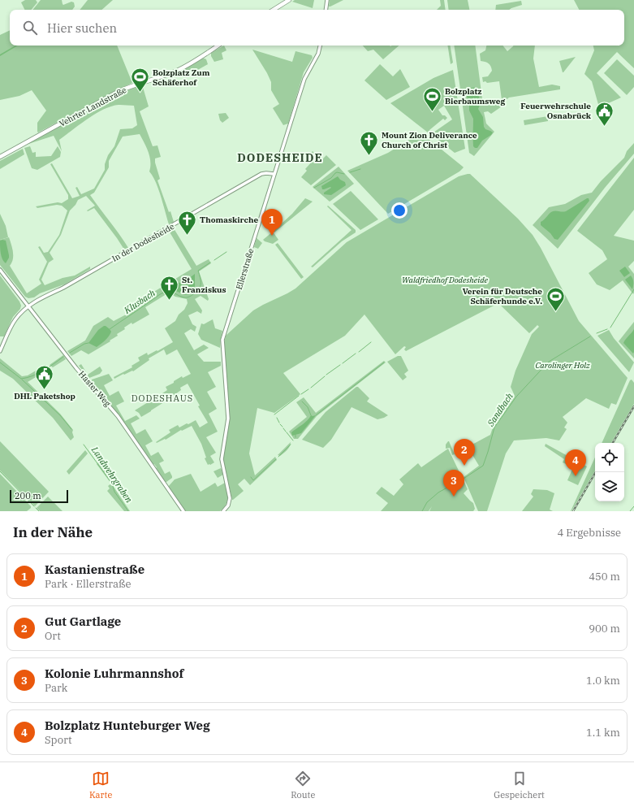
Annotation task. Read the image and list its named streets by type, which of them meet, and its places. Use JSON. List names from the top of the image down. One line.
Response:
{"streets":{"main road":["Vehrter Landstraße"],"street":["In der Dodesheide","Ellerstraße","Haster Weg"]},"crossings":[["In der Dodesheide","Ellerstraße"],["In der Dodesheide","Haster Weg"]],"districts":["DODESHEIDE","DODESHAUS"],"water":["Klusbach","Sandbach","Landwehrgraben"],"parks":["Waldfriedhof Dodesheide","Carolinger Holz"],"places":{"sports":["Bolzplatz Zum Schäferhof","Bolzplatz Bierbaumsweg","Verein für Deutsche Schäferhunde e.V."],"public building":["Feuerwehrschule Osnabrück","DHL Paketshop"],"church":["Mount Zion Deliverance Church of Christ","Thomaskirche","St. Franziskus"]},"scale_bar":"200 m","page":{"search":"Hier suchen","pins":["1","2","4","3"],"scale":"200 m","heading":["In der Nähe","4 Ergebnisse"],"list":[{"mark":"1","name":"Kastanienstraße","note":"Park · Ellerstraße","value":"450 m"},{"mark":"2","name":"Gut Gartlage","note":"Ort","value":"900 m"},{"mark":"3","name":"Kolonie Luhrmannshof","note":"Park","value":"1.0 km"},{"mark":"4","name":"Bolzplatz Hunteburger Weg","note":"Sport","value":"1.1 km"}],"nav":["Karte","Route","Gespeichert"]}}
